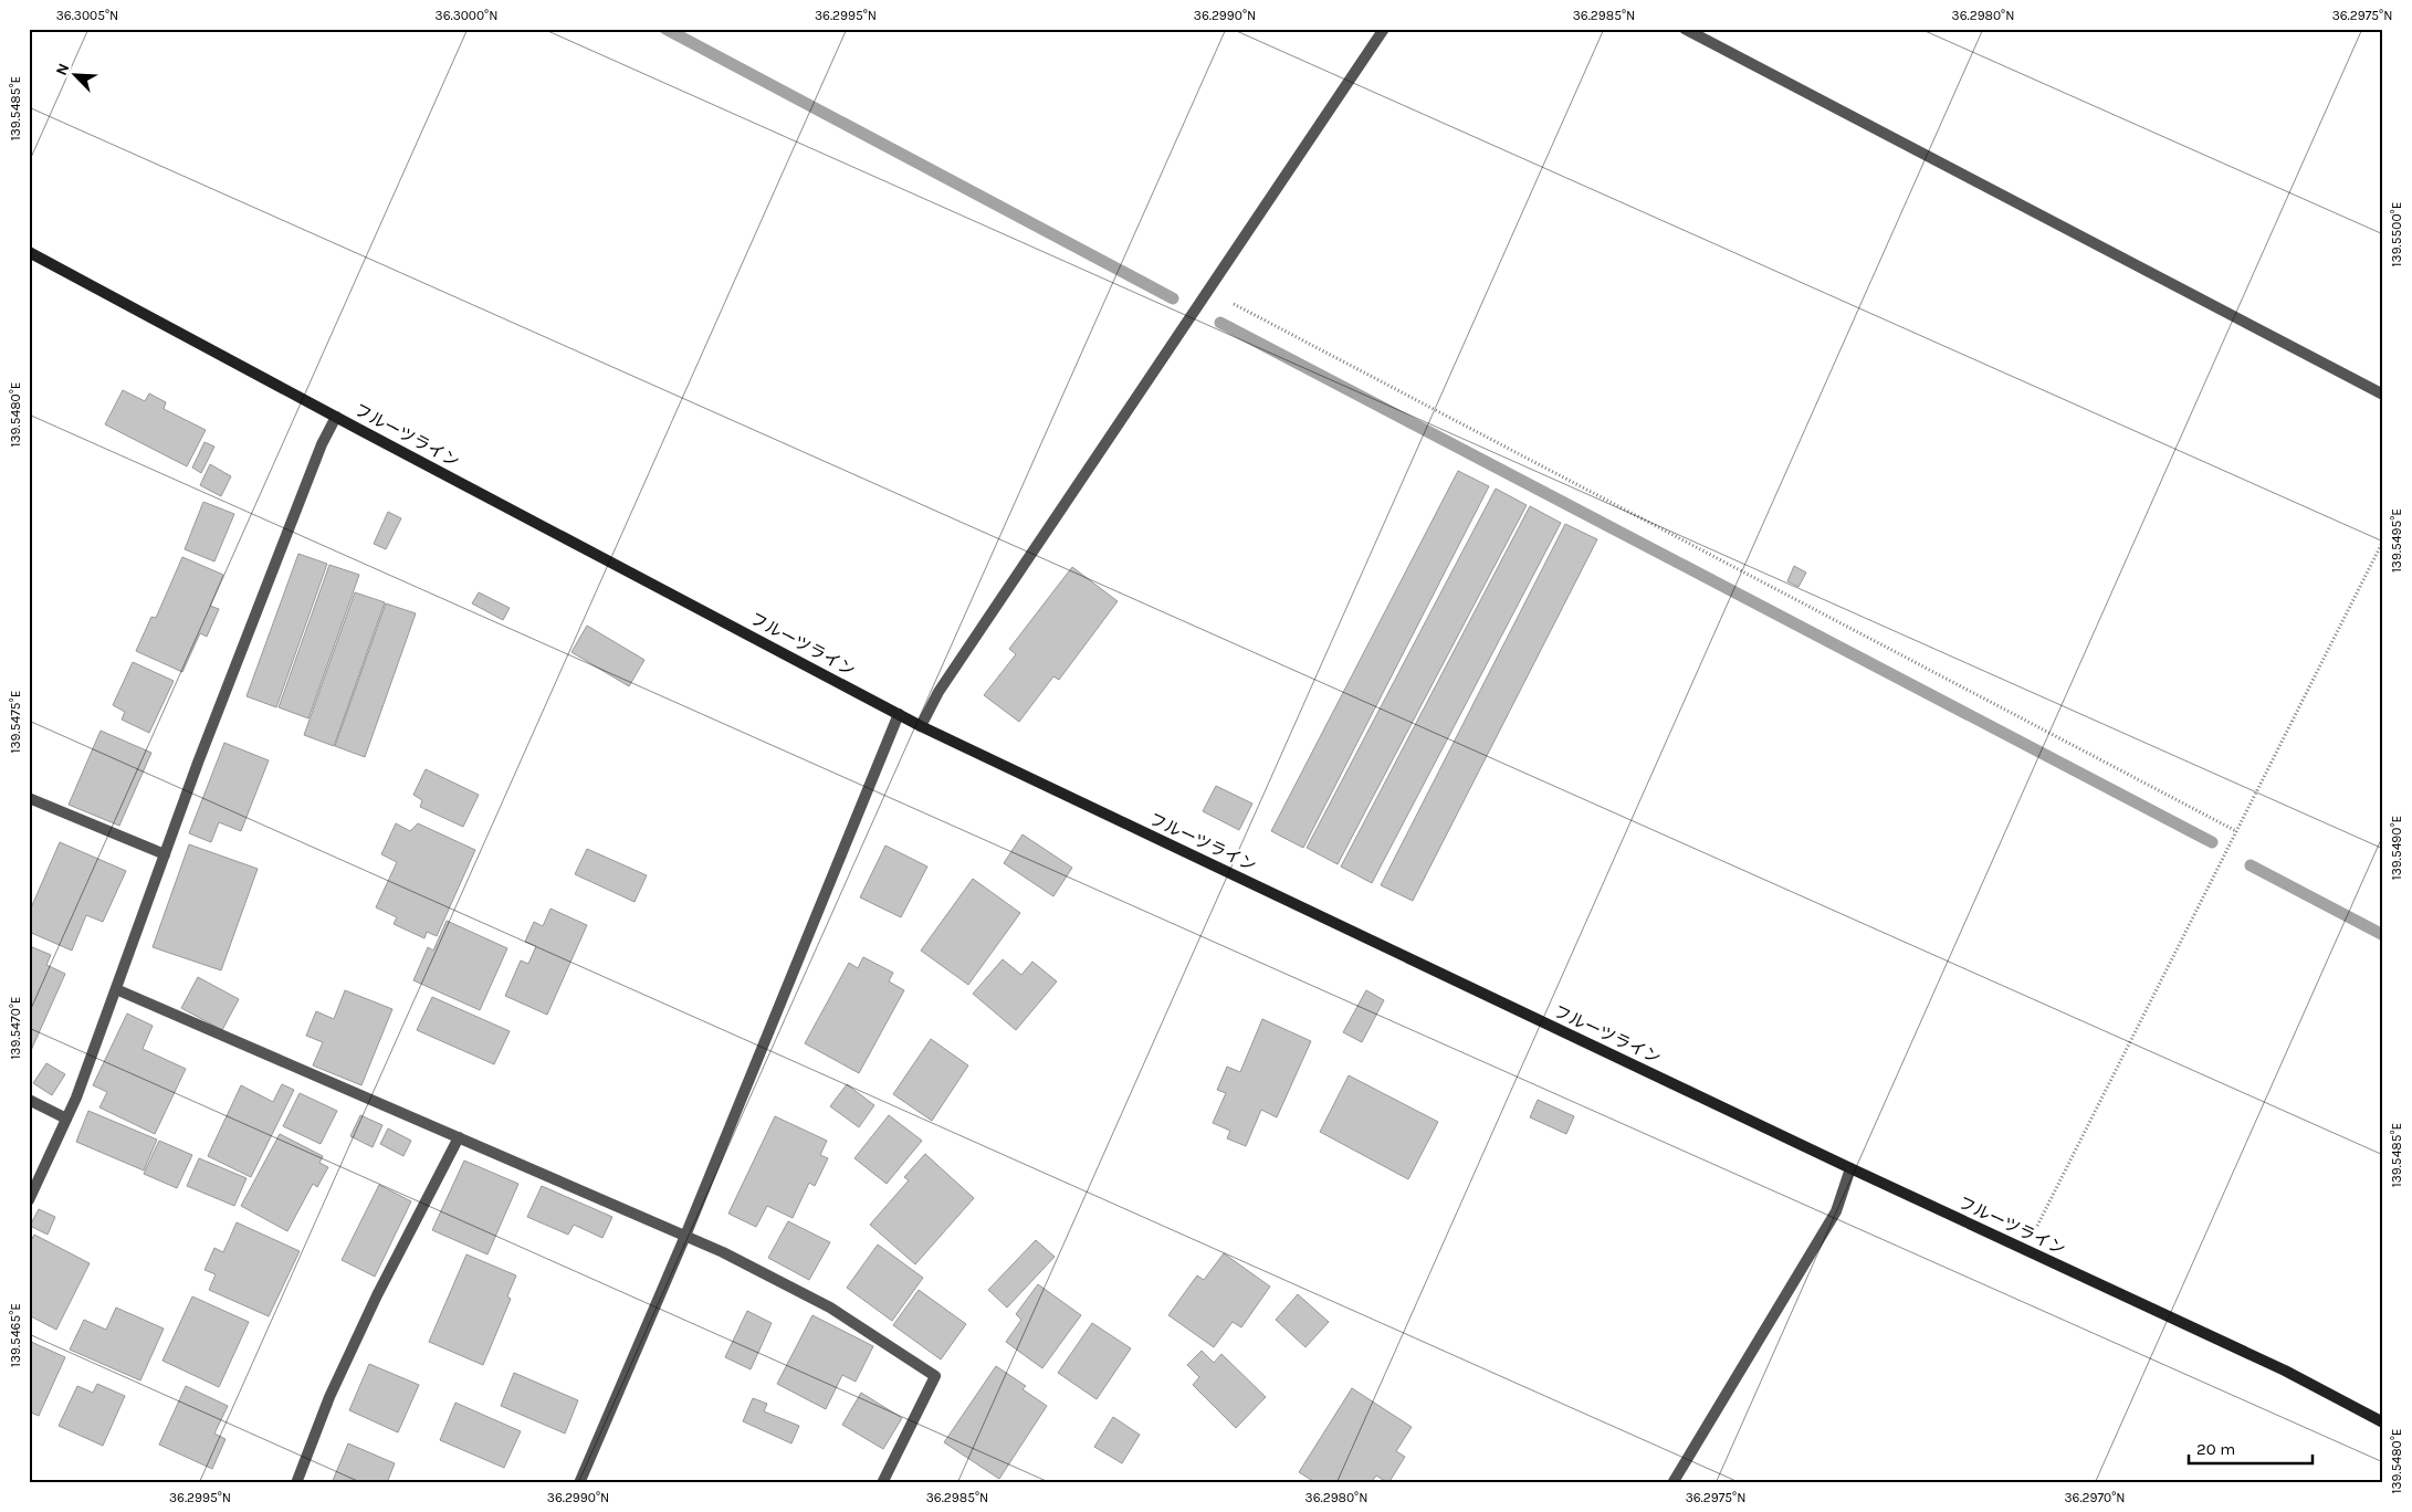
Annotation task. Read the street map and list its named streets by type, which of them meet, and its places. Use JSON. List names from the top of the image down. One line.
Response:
{"streets":{"street":["フルーツライン"]},"scale_bar":"20 m","north":"top left","coordinates":["36.3005°N","36.3000°N","36.2995°N","36.2990°N","36.2985°N","36.2980°N","36.2975°N","139.5485°E","139.5500°E","139.5480°E","139.5495°E","139.5475°E","139.5490°E","139.5470°E","139.5465°E","36.2970°N"]}
